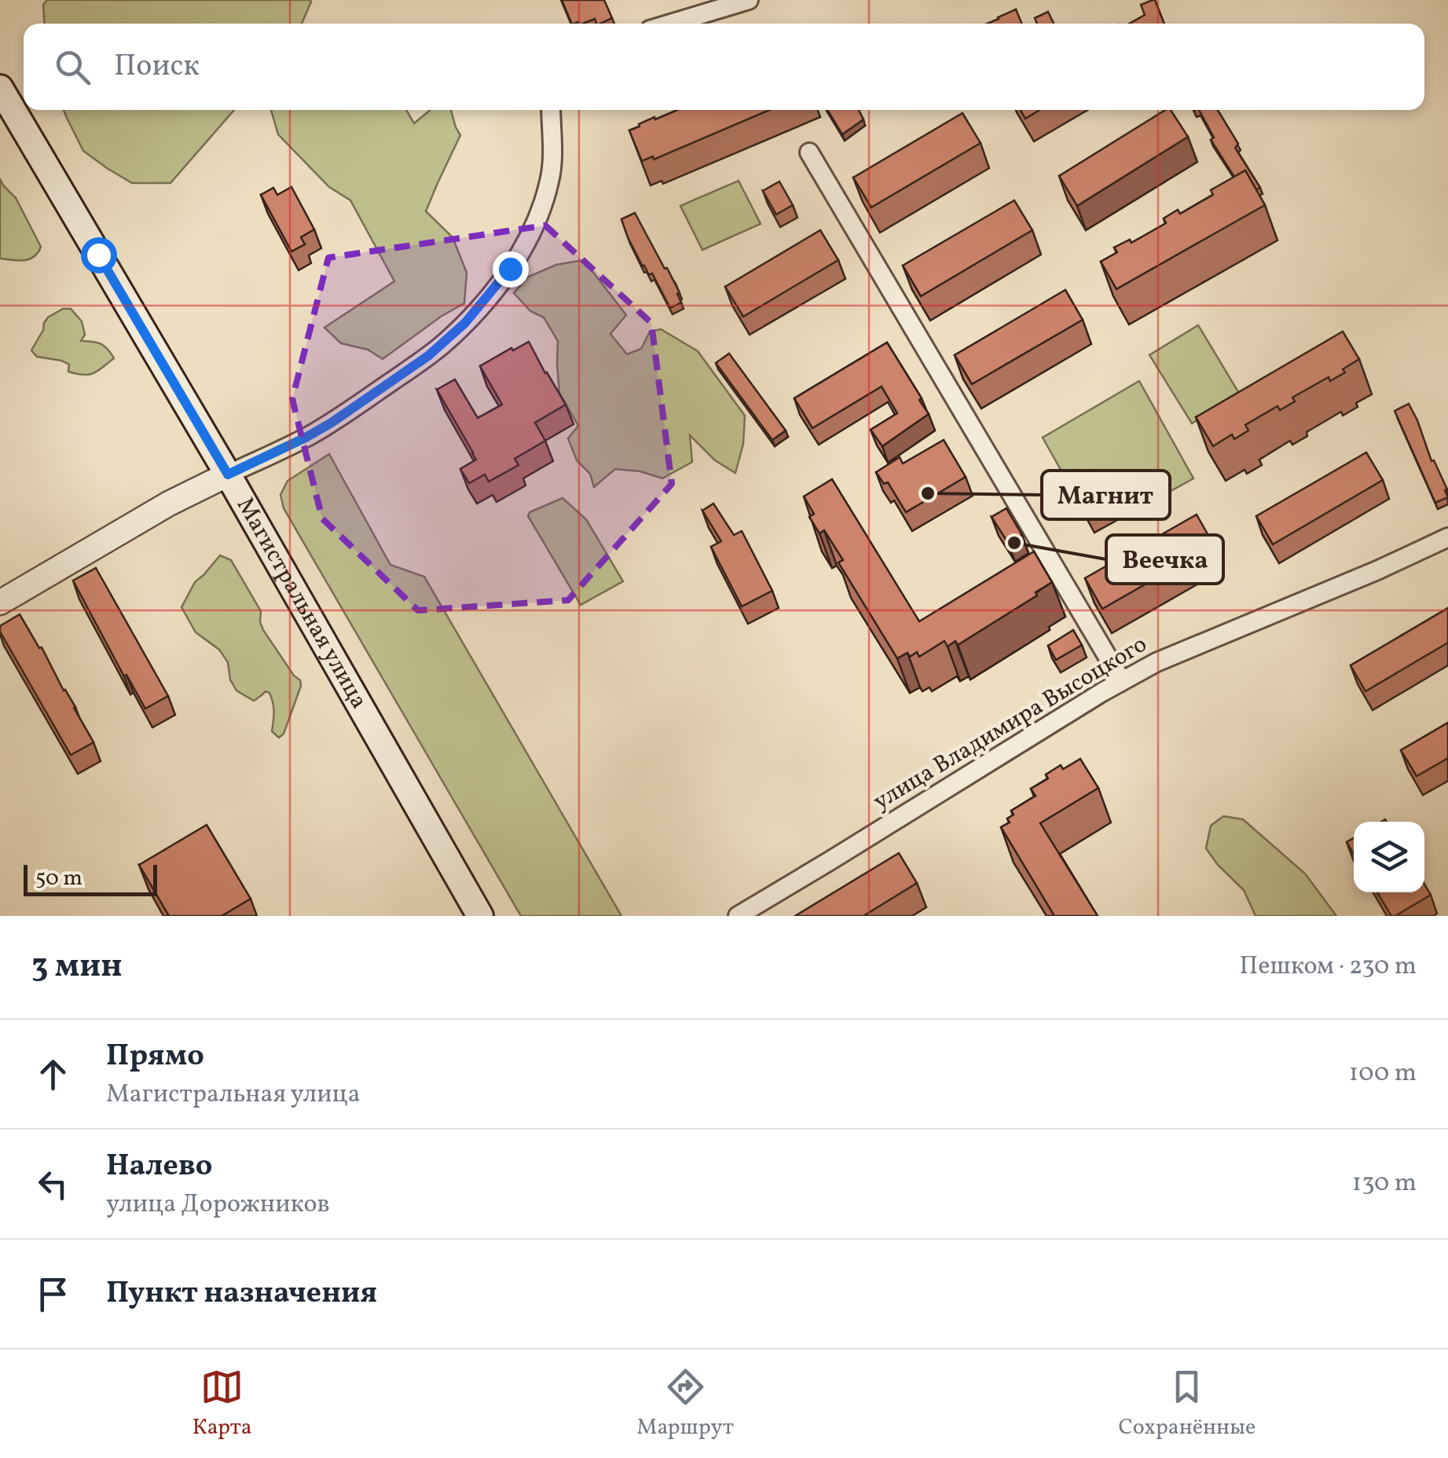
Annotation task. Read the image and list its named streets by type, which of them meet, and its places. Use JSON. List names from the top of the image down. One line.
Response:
{"streets":{"main road":["Магистральная улица"],"street":["улица Владимира Высоцкого"]},"places":["Магнит","Веечка"],"scale_bar":"50 m","page":{"search":"Поиск","scale":"50 m","heading":["3 мин","Пешком · 230 m"],"list":[["Прямо","Магистральная улица","100 m"],["Налево","улица Дорожников","130 m"],"Пункт назначения"],"nav":["Карта","Маршрут","Сохранённые"]}}
